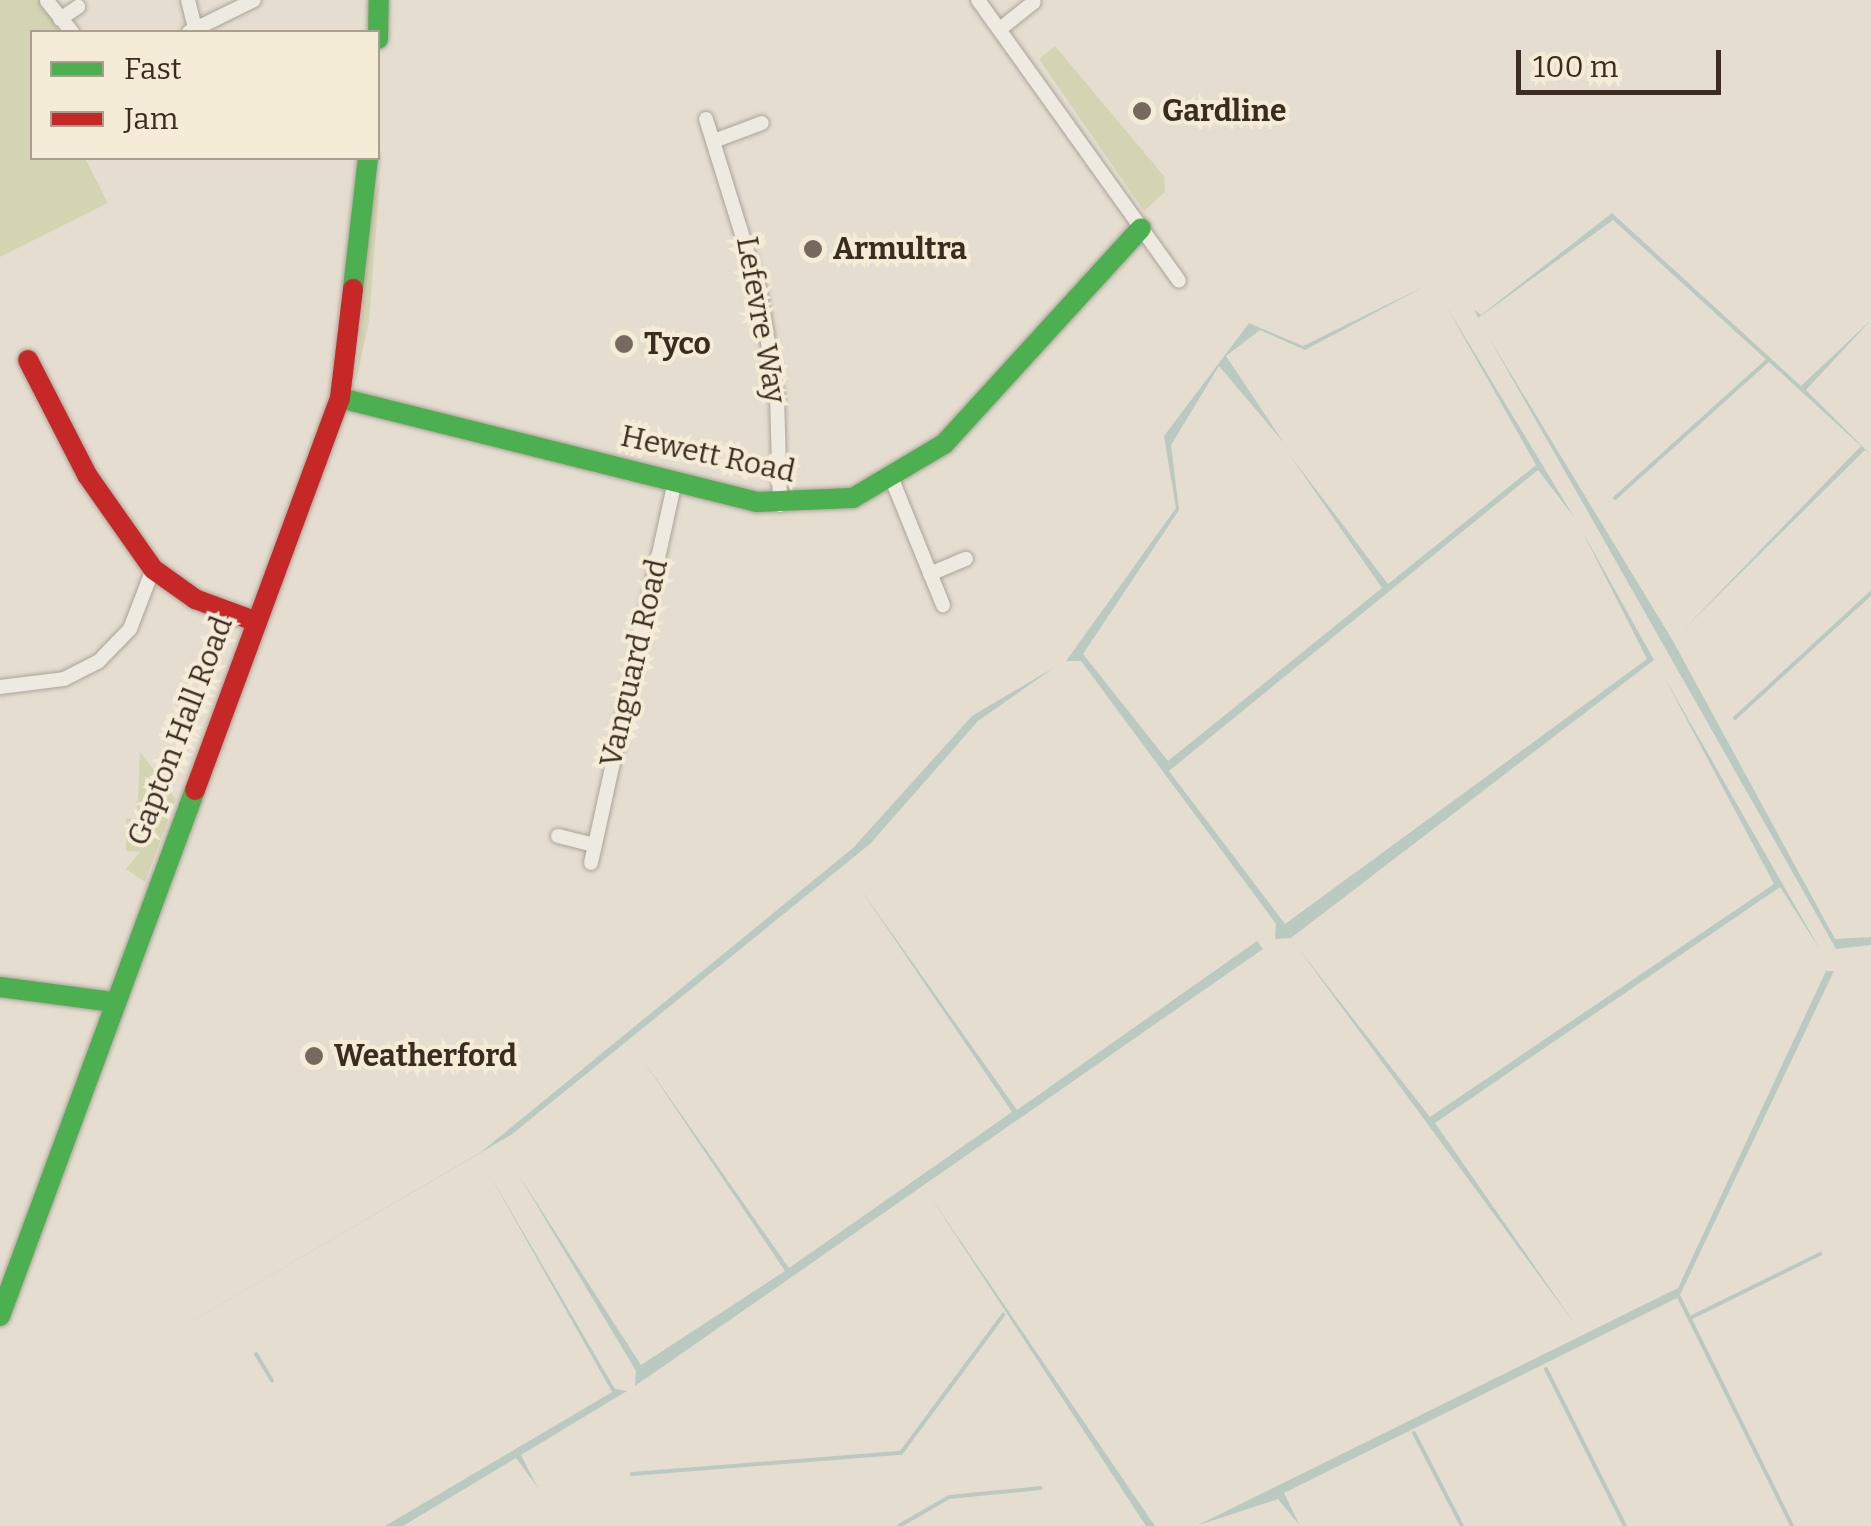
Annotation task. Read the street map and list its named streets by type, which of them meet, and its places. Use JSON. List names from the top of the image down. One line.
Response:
{"streets":{"street":["Lefevre Way","Hewett Road","Vanguard Road","Gapton Hall Road"]},"crossings":[["Lefevre Way","Hewett Road"],["Hewett Road","Vanguard Road"],["Hewett Road","Gapton Hall Road"]],"places":["Gardline","Armultra","Tyco","Weatherford"],"legend":["Fast","Jam"],"scale_bar":"100 m"}
